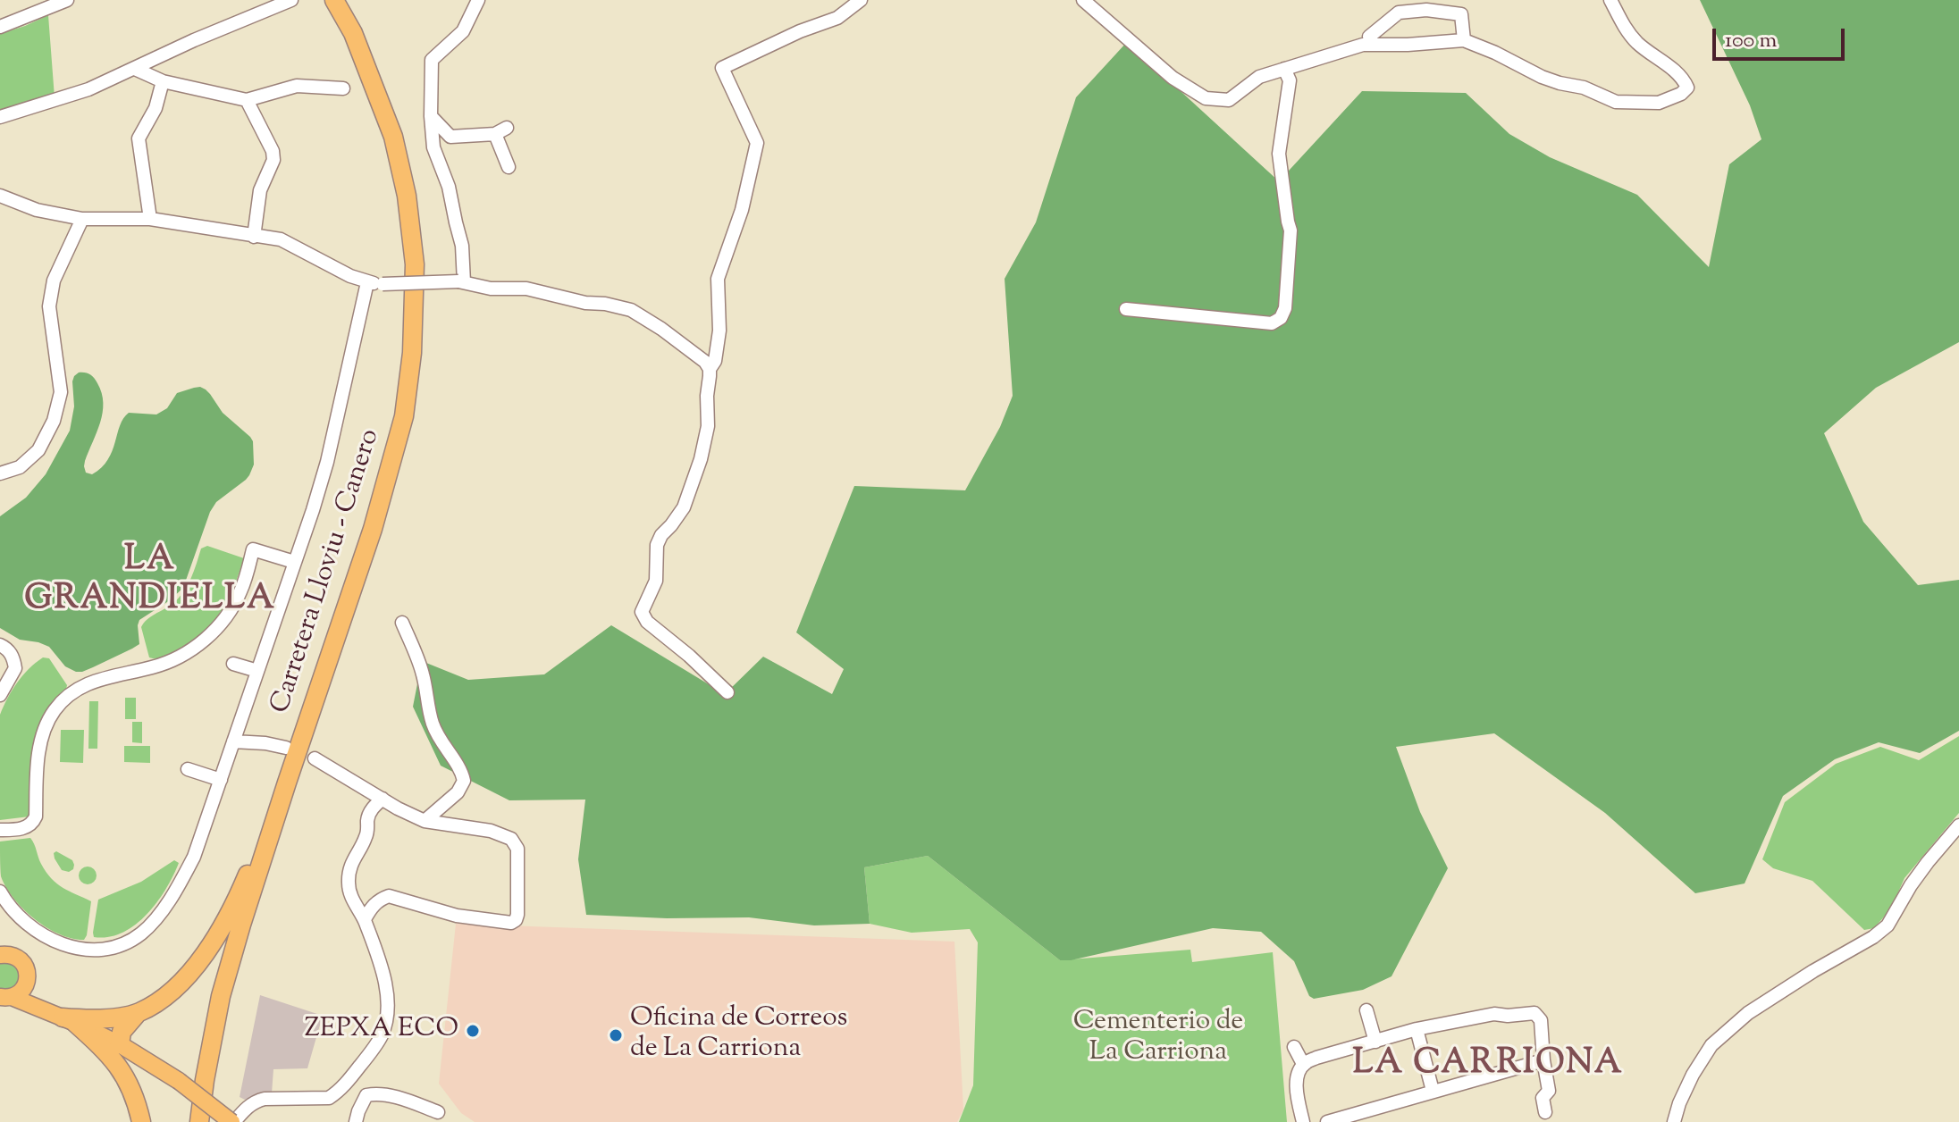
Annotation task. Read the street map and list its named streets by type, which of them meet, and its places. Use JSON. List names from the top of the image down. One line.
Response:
{"streets":{"highway":["Carretera Lloviu - Canero"]},"districts":["LA GRANDIELLA","LA CARRIONA"],"parks":["Cementerio de La Carriona"],"places":["ZEPXA ECO","Oficina de Correos de La Carriona"],"scale_bar":"100 m"}
